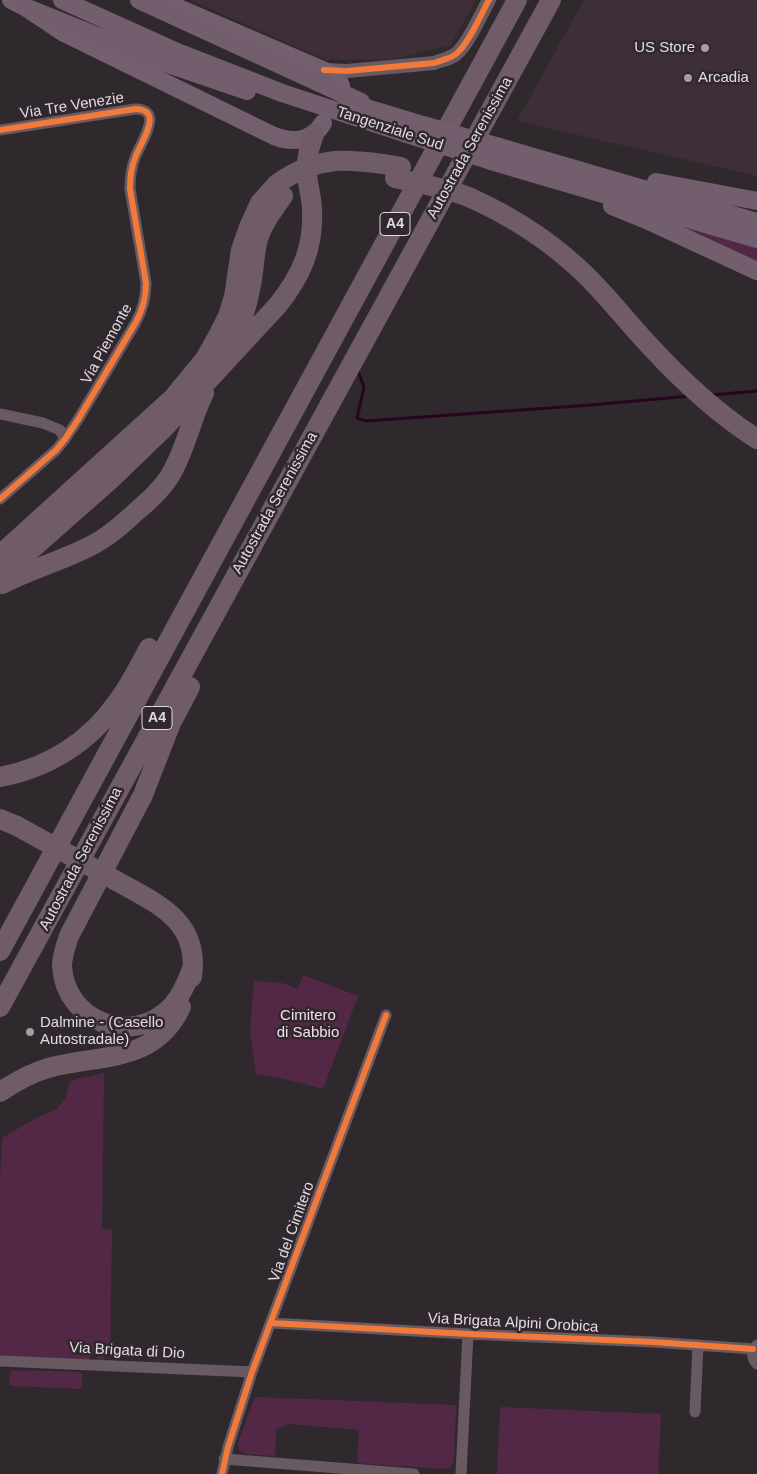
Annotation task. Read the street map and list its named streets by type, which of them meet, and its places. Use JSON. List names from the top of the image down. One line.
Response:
{"streets":{"highway":["Tangenziale Sud","Autostrada Serenissima","A4"],"street":["Via Tre Venezie","Via Piemonte","Via del Cimitero","Via Brigata Alpini Orobica","Via Brigata di Dio"]},"crossings":[["Via Tre Venezie","Via Piemonte"],["Via del Cimitero","Via Brigata Alpini Orobica"],["Via del Cimitero","Via Brigata di Dio"]],"parks":["Cimitero di Sabbio"],"places":["US Store","Arcadia","Dalmine - (Casello Autostradale)"]}
